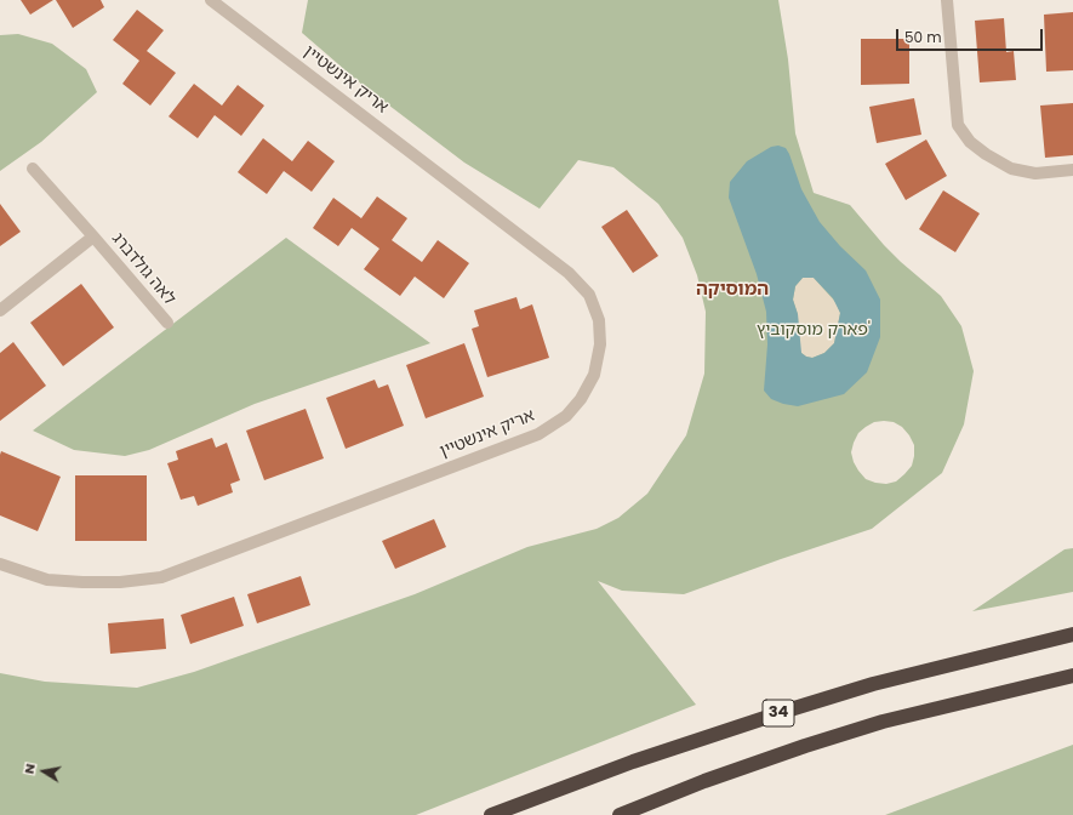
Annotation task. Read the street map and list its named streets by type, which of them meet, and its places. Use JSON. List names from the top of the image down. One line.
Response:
{"streets":{"highway":["34"],"street":["אריק אינשטיין","לאה גולדברג"]},"districts":["המוסיקה"],"parks":["פארק מוסקוביץ'"],"scale_bar":"50 m","north":"left"}
